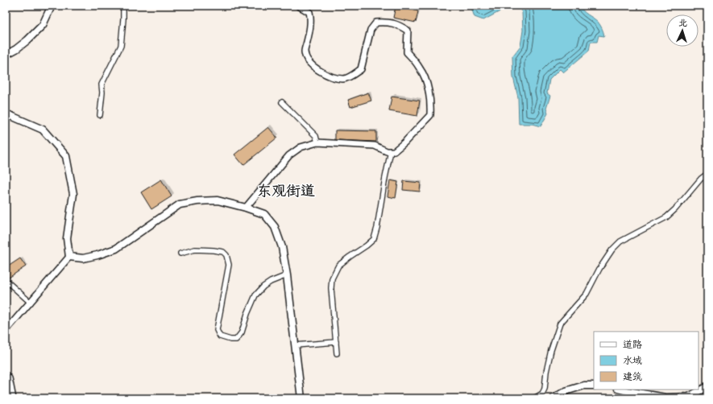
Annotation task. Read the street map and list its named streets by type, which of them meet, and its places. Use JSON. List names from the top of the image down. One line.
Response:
{"districts":["东观街道"],"legend":["道路","水域","建筑"],"north":"top"}
